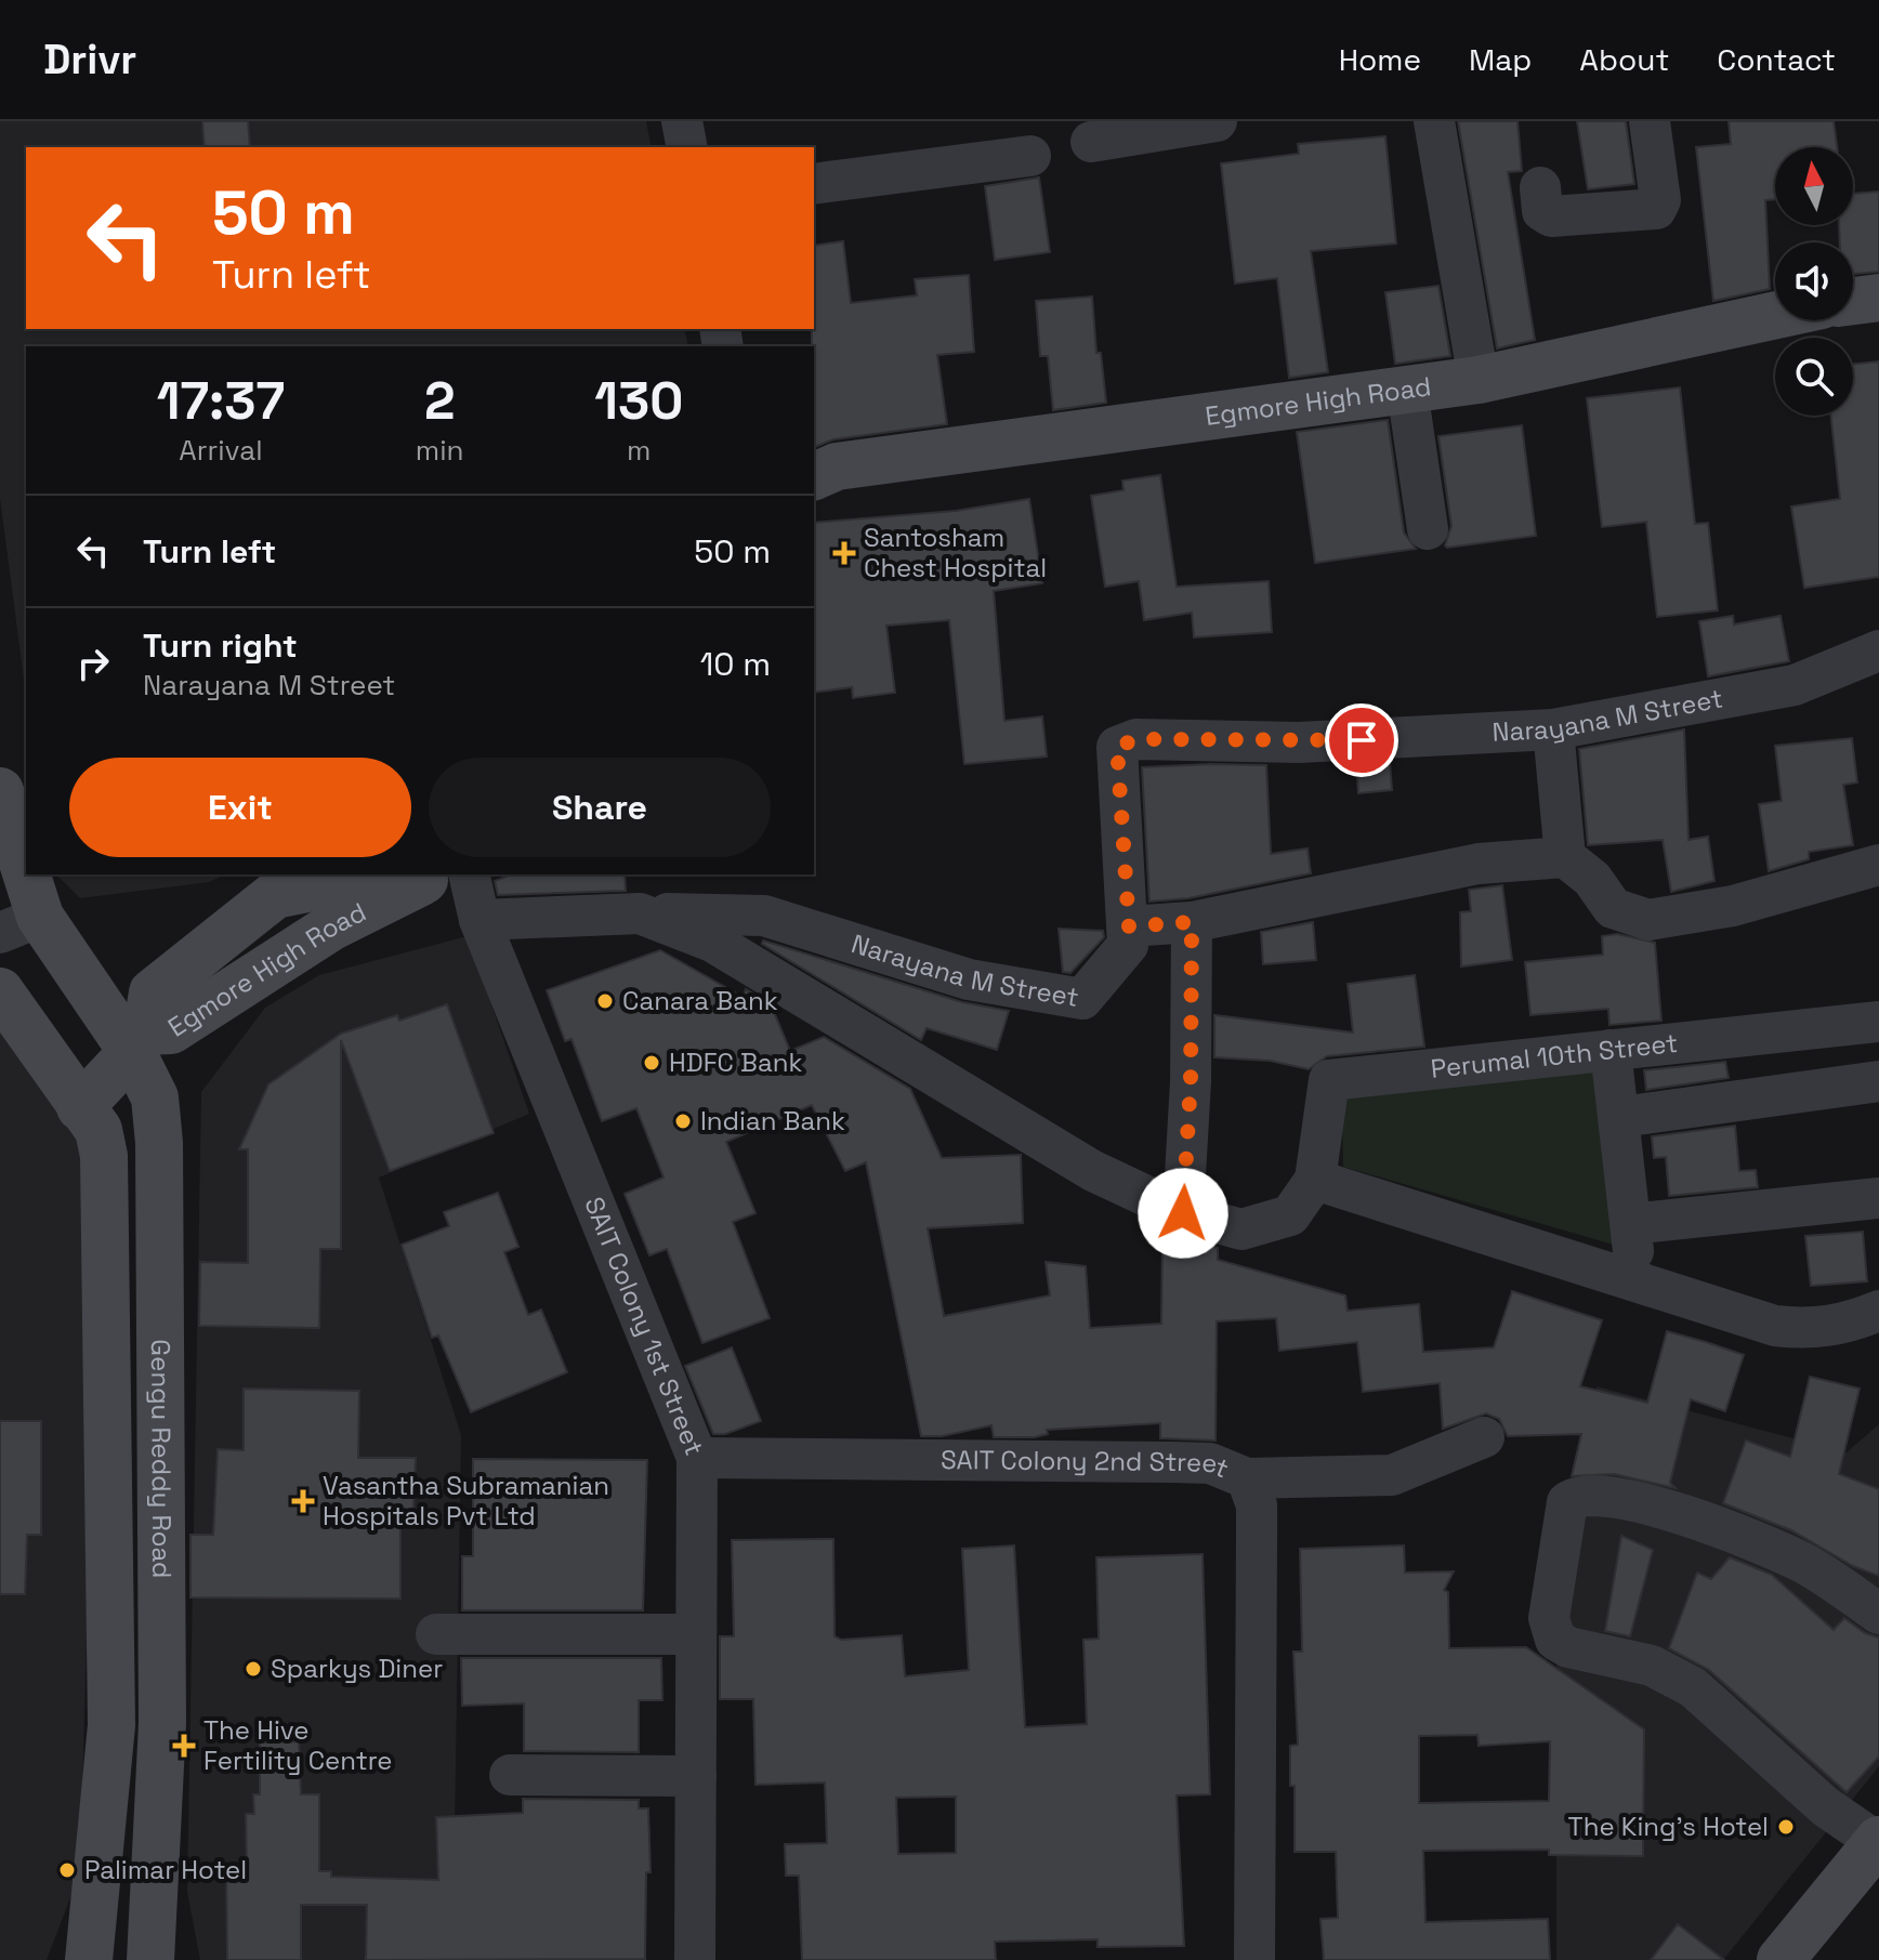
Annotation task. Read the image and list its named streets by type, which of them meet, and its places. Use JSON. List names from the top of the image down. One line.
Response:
{"streets":{"main road":["Egmore High Road","Gengu Reddy Road"],"street":["Narayana M Street","Perumal 10th Street","SAIT Colony 1st Street","SAIT Colony 2nd Street"]},"crossings":[["SAIT Colony 1st Street","SAIT Colony 2nd Street"]],"places":{"health":["Santosham Chest Hospital","Vasantha Subramanian Hospitals Pvt Ltd","The Hive Fertility Centre"],"other":["Canara Bank","HDFC Bank","Indian Bank","Sparkys Diner","The King’s Hotel","Palimar Hotel"]},"north":"top","page":{"header":"Drivr","nav":["Home","Map","About","Contact"],"turn":["50 m","Turn left"],"eta":["17:37","Arrival","2","min","130","m"],"list":[{"name":"Turn left","value":"50 m"},{"name":"Turn right","note":"Narayana M Street","value":"10 m"}],"buttons":["Exit","Share"]}}
